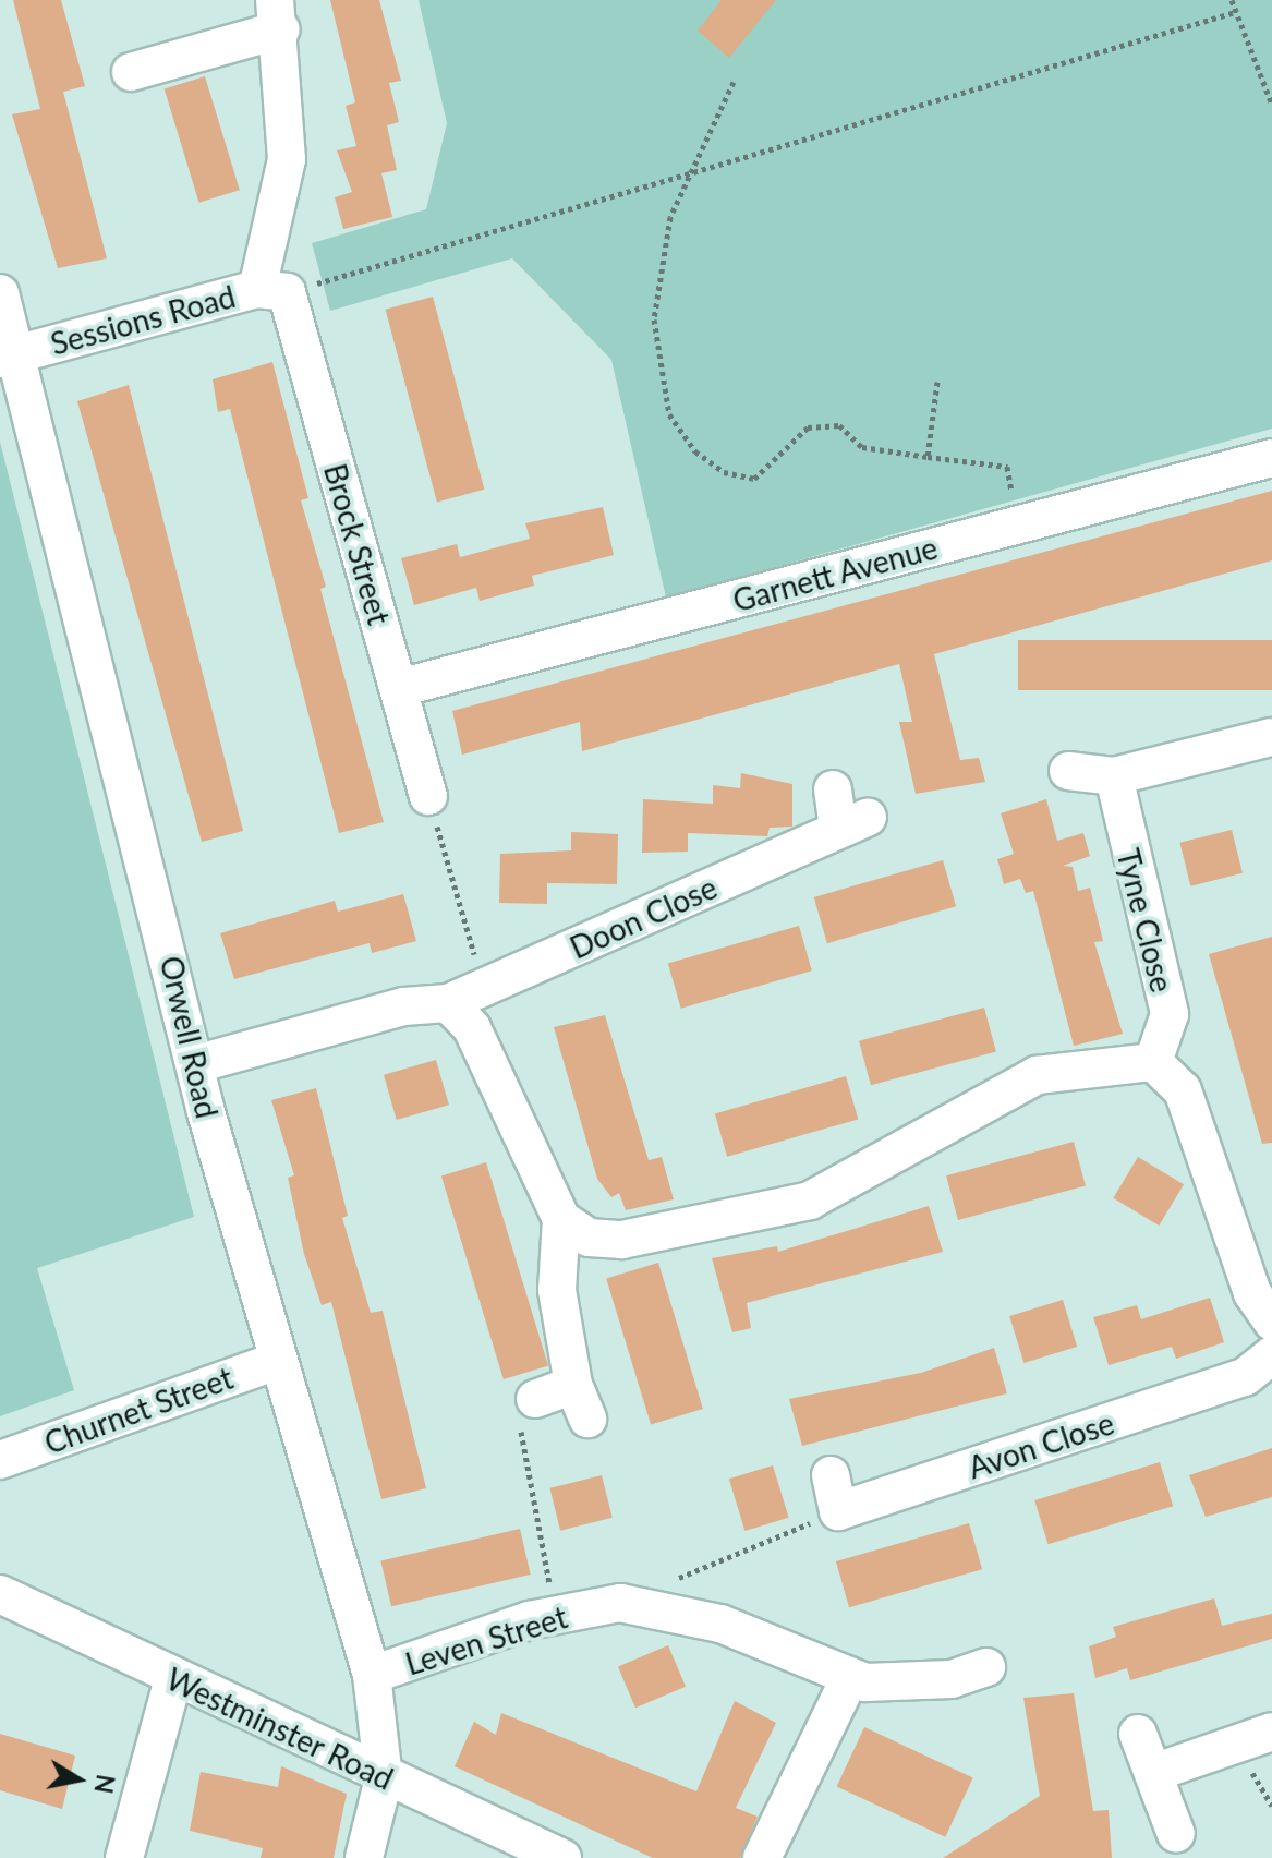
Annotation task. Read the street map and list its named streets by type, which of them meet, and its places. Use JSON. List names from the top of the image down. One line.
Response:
{"streets":{"street":["Sessions Road","Brock Street","Garnett Avenue","Doon Close","Tyne Close","Orwell Road","Churnet Street","Avon Close","Leven Street","Westminster Road"]},"crossings":[["Sessions Road","Brock Street"],["Sessions Road","Orwell Road"],["Brock Street","Garnett Avenue"],["Doon Close","Orwell Road"],["Orwell Road","Churnet Street"],["Orwell Road","Leven Street"],["Orwell Road","Westminster Road"]],"north":"right"}
